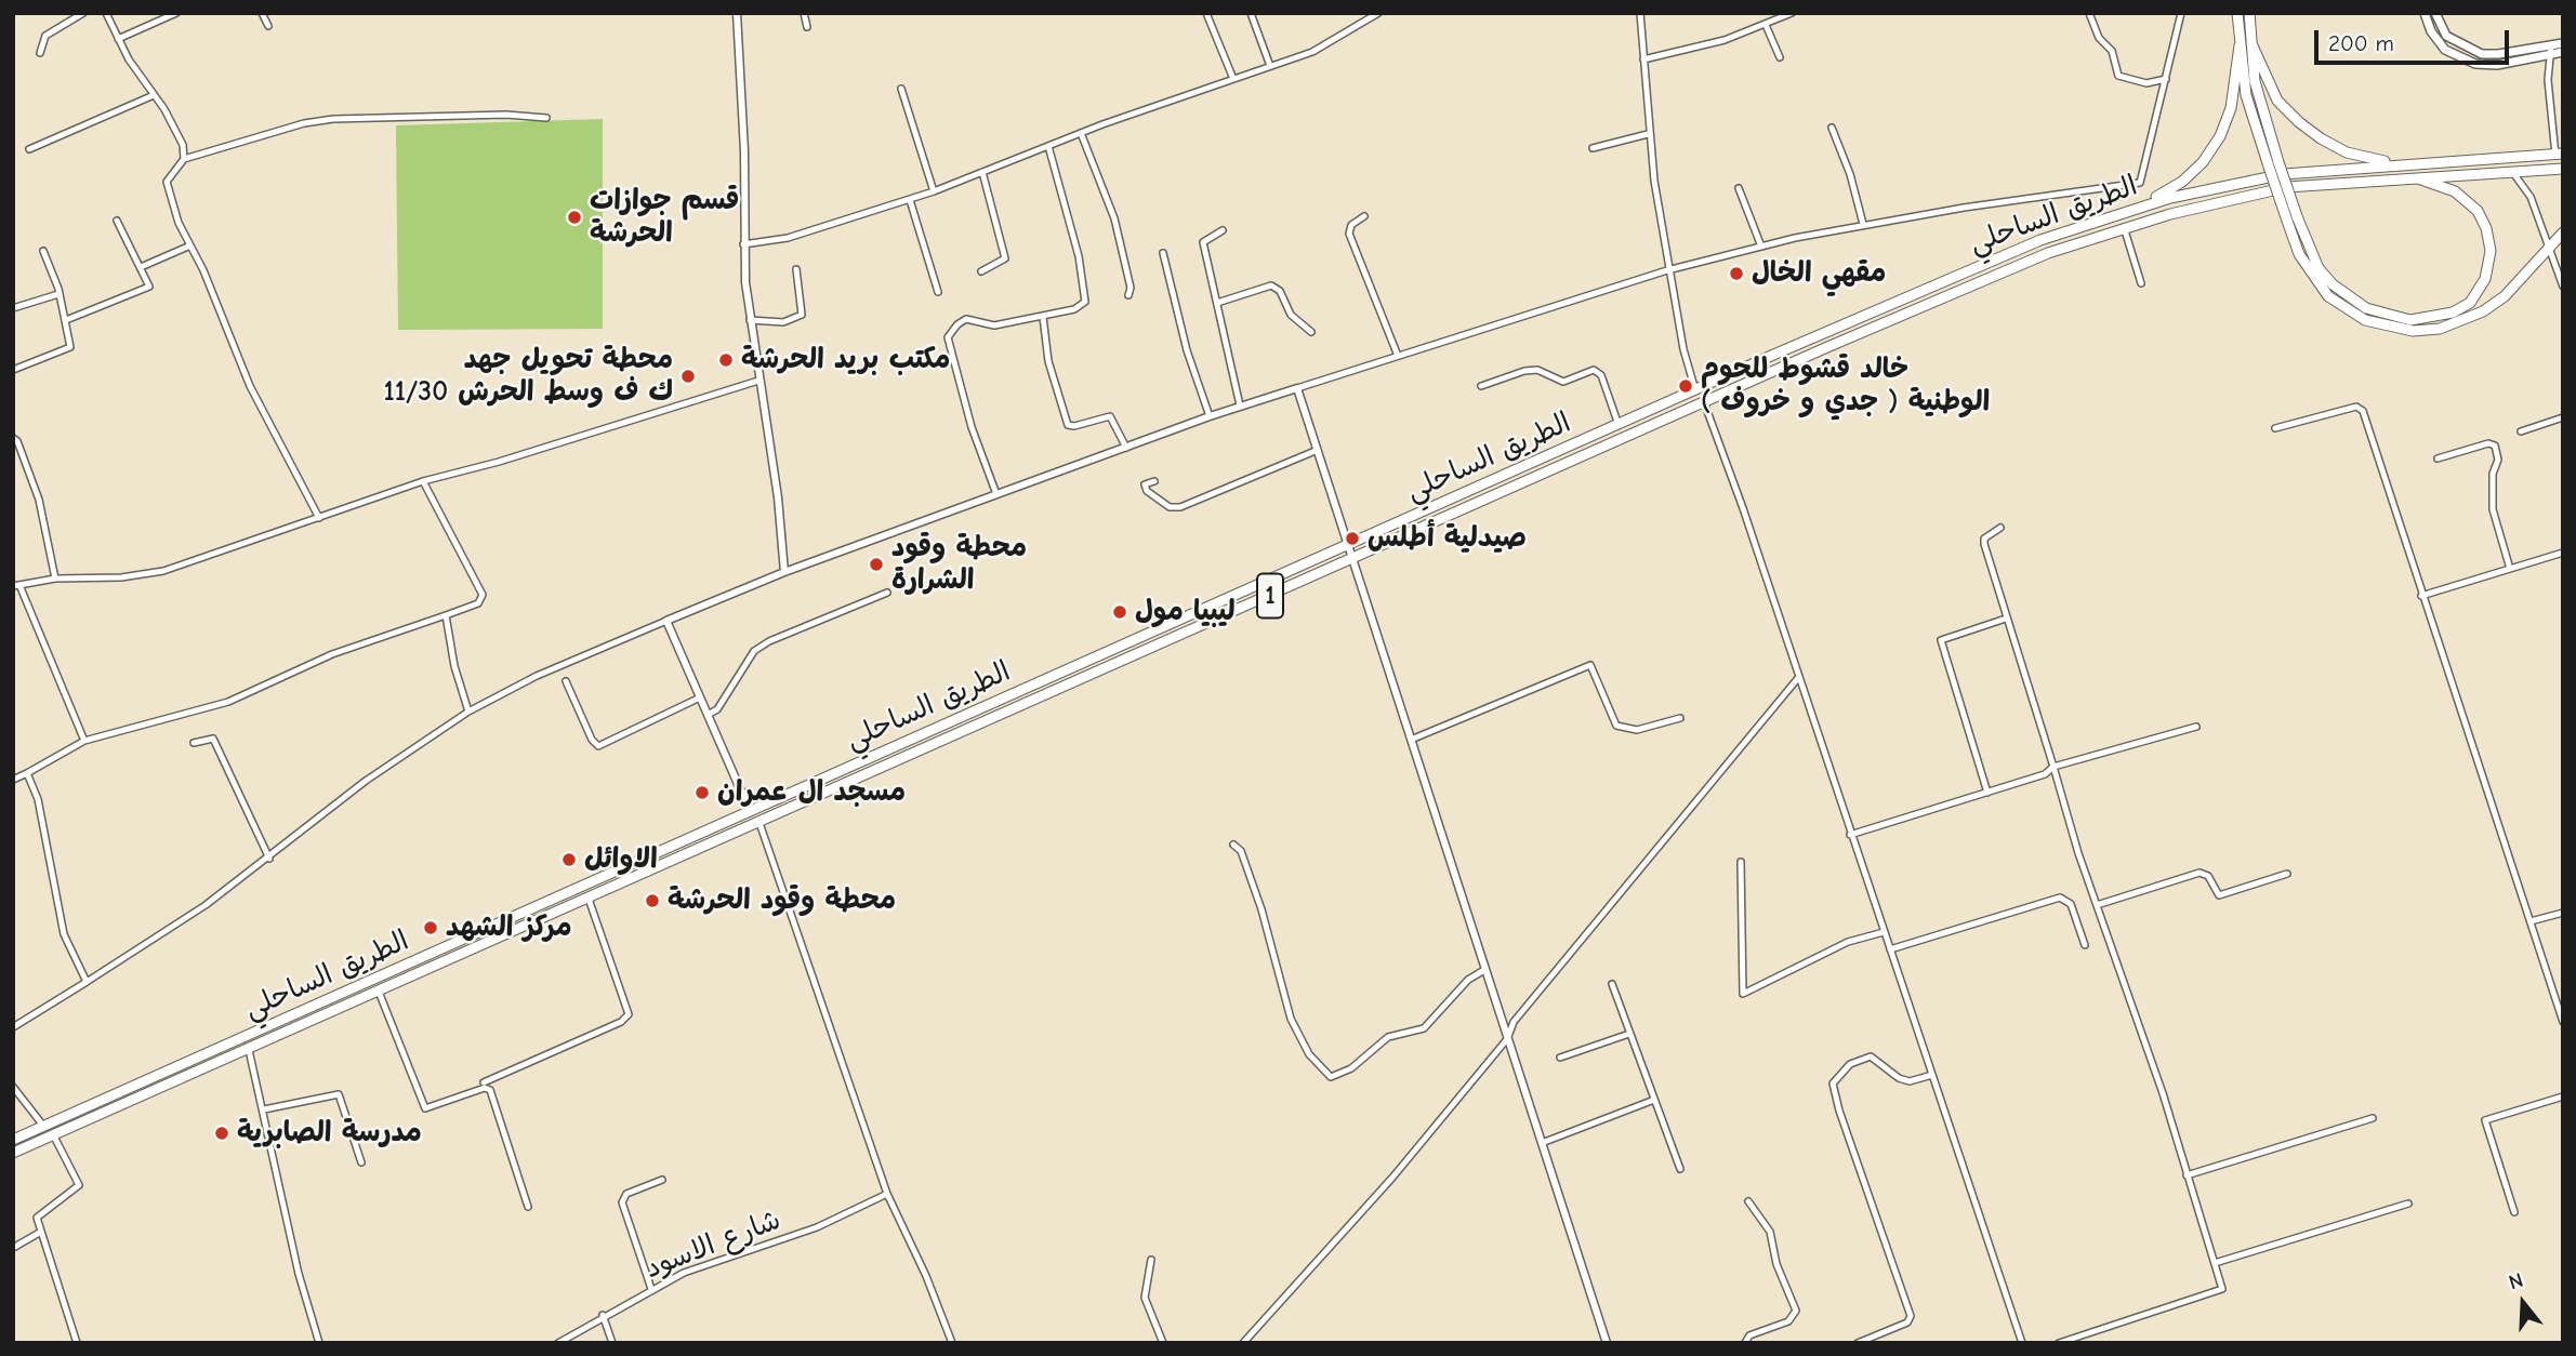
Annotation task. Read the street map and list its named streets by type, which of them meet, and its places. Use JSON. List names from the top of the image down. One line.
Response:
{"streets":{"highway":["الطريق الساحلي","1"],"street":["شارع الاسود"]},"places":["قسم جوازات الحرشة","مقهي الخال","مكتب بريد الحرشة","محطة تحويل جهد 11/30 ك ف وسط الحرش","خالد قشوط للحوم الوطنية ( جدي و خروف )","صيدلية أطلس","محطة وقود الشرارة","ليبيا مول","مسجد ال عمران","الاوائل","محطة وقود الحرشة","مركز الشهد","مدرسة الصابرية"],"scale_bar":"200 m","north":"top"}
